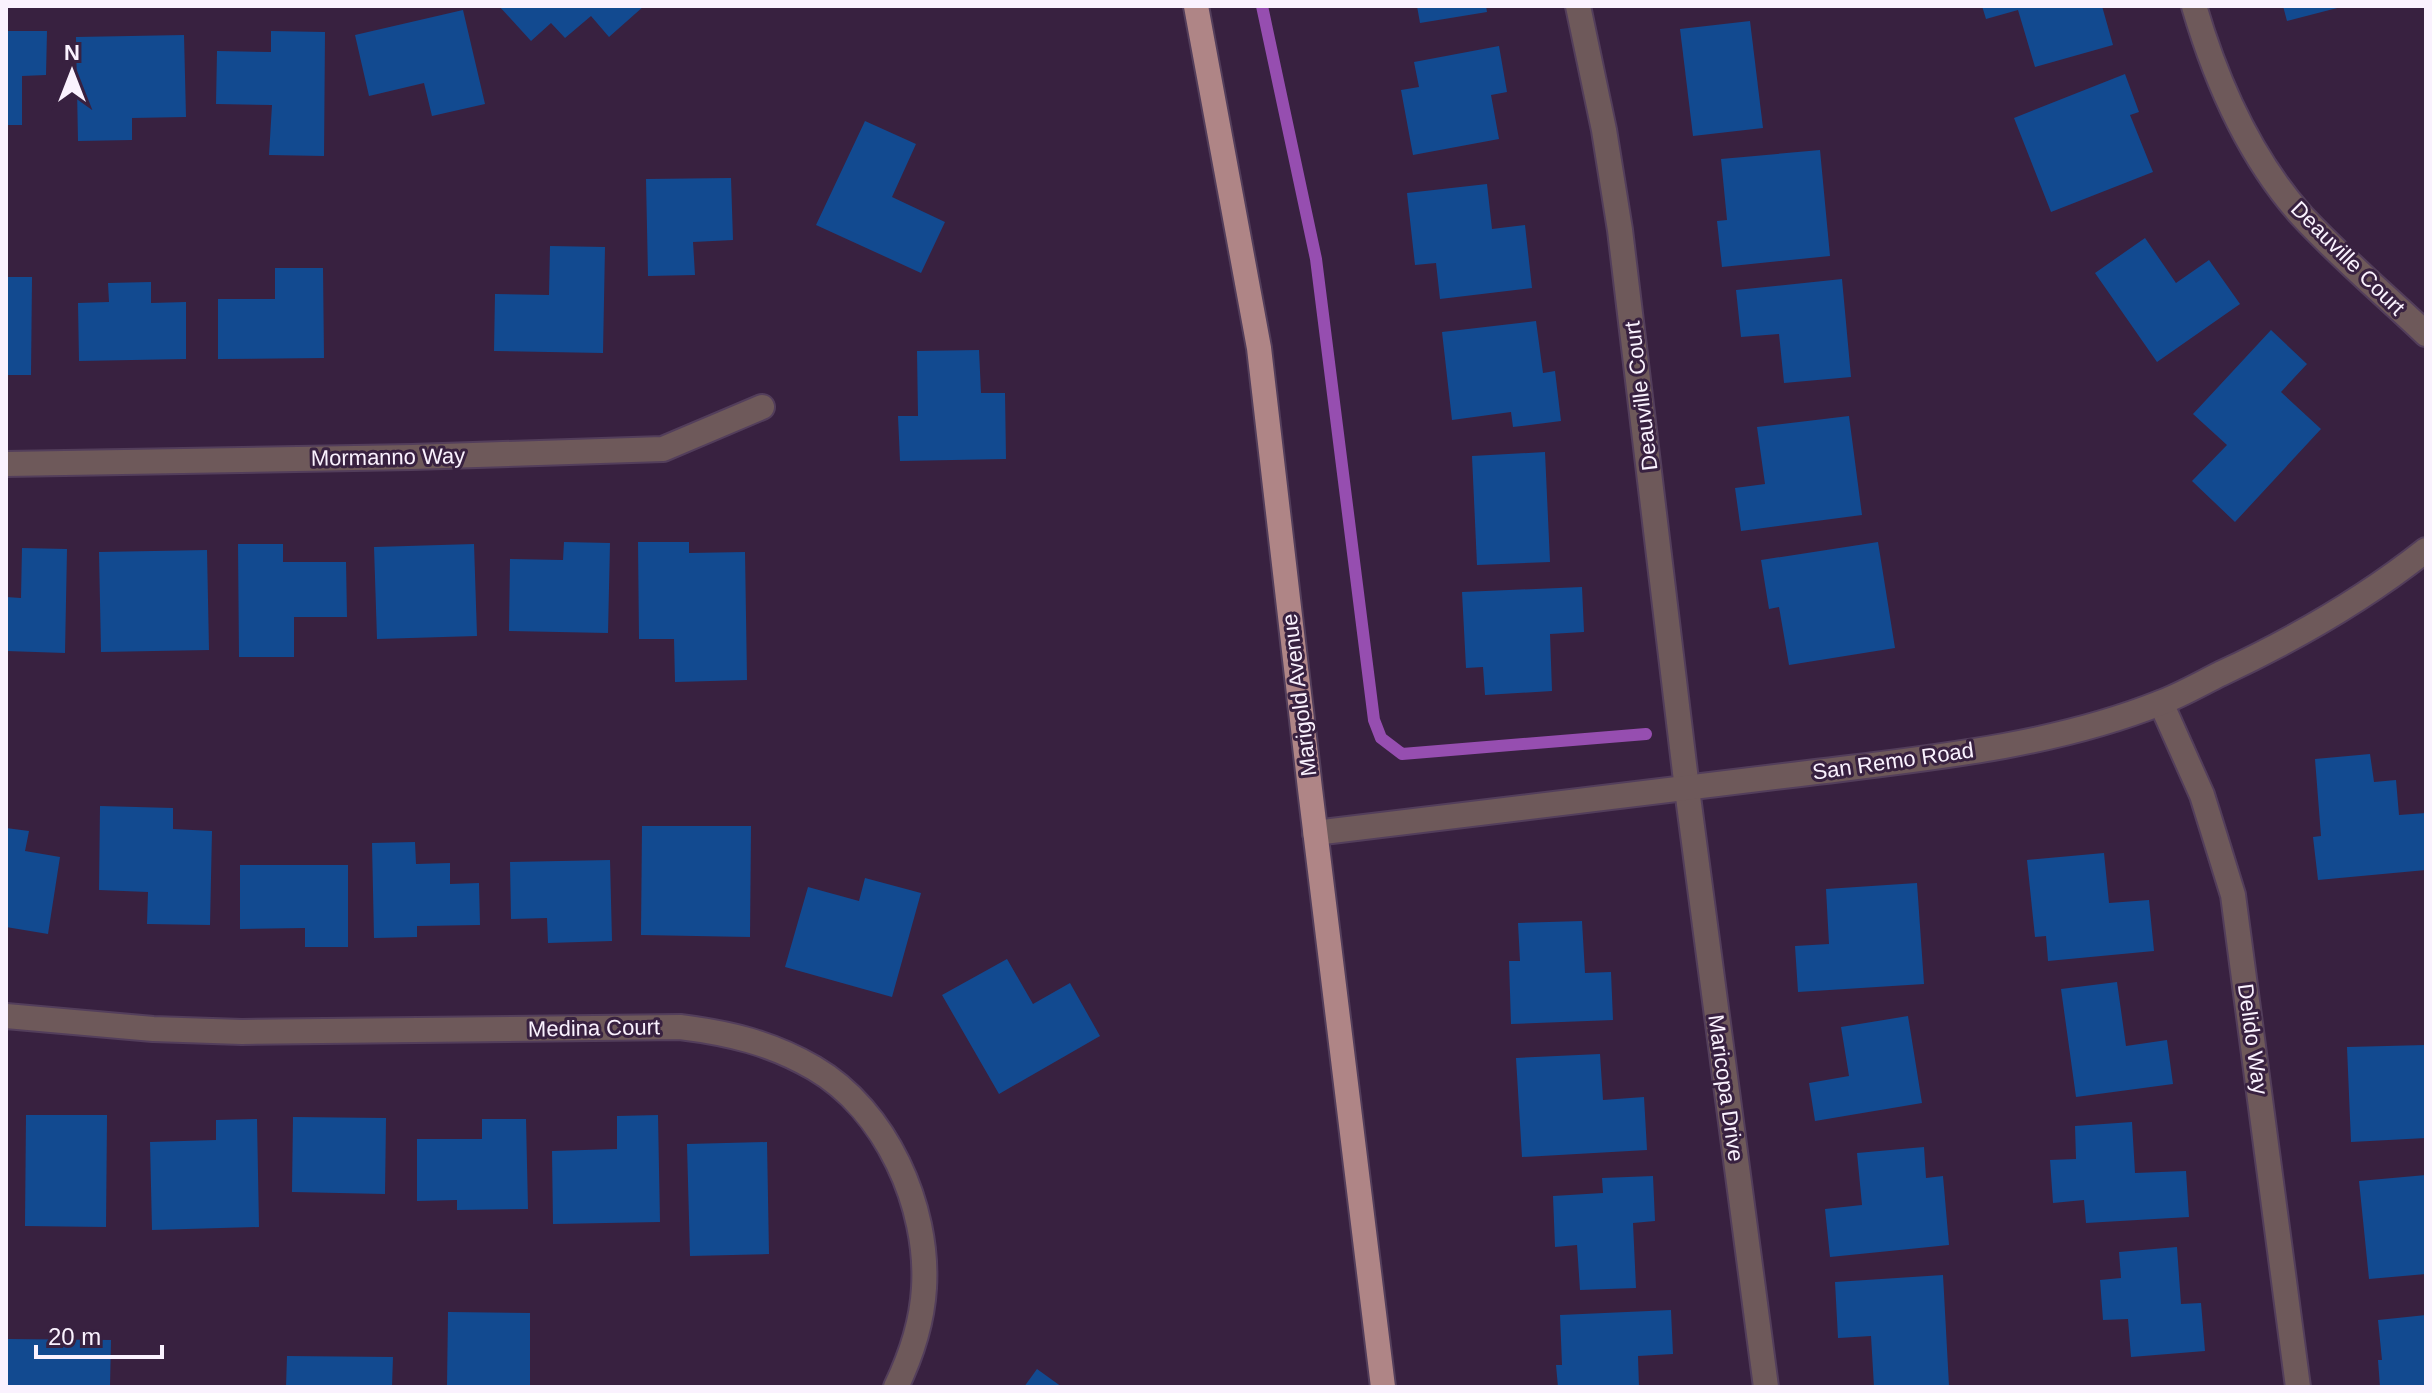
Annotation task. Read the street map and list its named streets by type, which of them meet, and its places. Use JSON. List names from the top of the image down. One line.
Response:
{"streets":{"main road":["Marigold Avenue"],"street":["Deauville Court","Mormanno Way","San Remo Road","Medina Court","Delido Way","Maricopa Drive"]},"crossings":[["Deauville Court","San Remo Road"],["Deauville Court","Maricopa Drive"],["Marigold Avenue","San Remo Road"],["San Remo Road","Delido Way"],["San Remo Road","Maricopa Drive"]],"scale_bar":"20 m","north":"top"}
